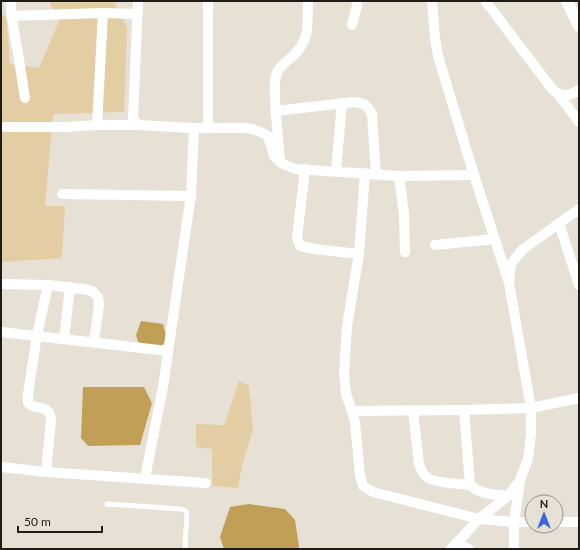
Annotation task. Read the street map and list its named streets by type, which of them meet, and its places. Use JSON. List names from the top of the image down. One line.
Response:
{"scale_bar":"50 m","north":"top"}
